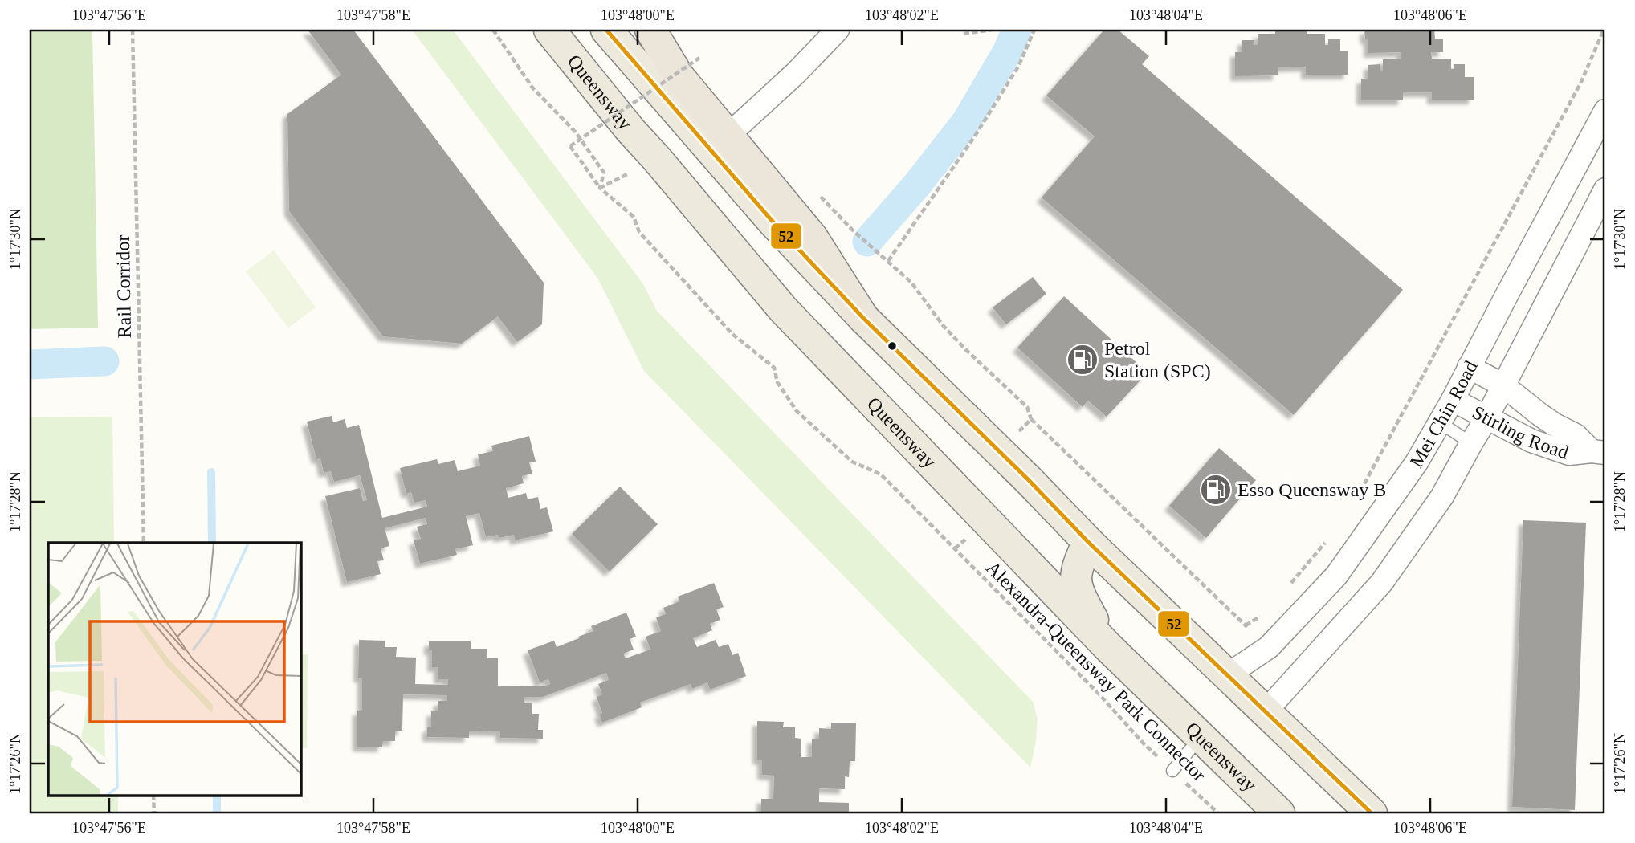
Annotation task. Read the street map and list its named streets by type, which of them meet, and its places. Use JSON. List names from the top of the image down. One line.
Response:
{"streets":{"main road":["Queensway"],"street":["Mei Chin Road","Stirling Road"],"path":["Rail Corridor","Alexandra-Queensway Park Connector"]},"crossings":[["Mei Chin Road","Stirling Road"]],"places":{"fuel station":["Petrol Station (SPC)","Esso Queensway B"]},"lines":["transit line 52"],"coordinates":["103°47'56\"E","103°47'58\"E","103°48'00\"E","103°48'02\"E","103°48'04\"E","103°48'06\"E","1°17'30\"N","1°17'28\"N","1°17'26\"N"]}
